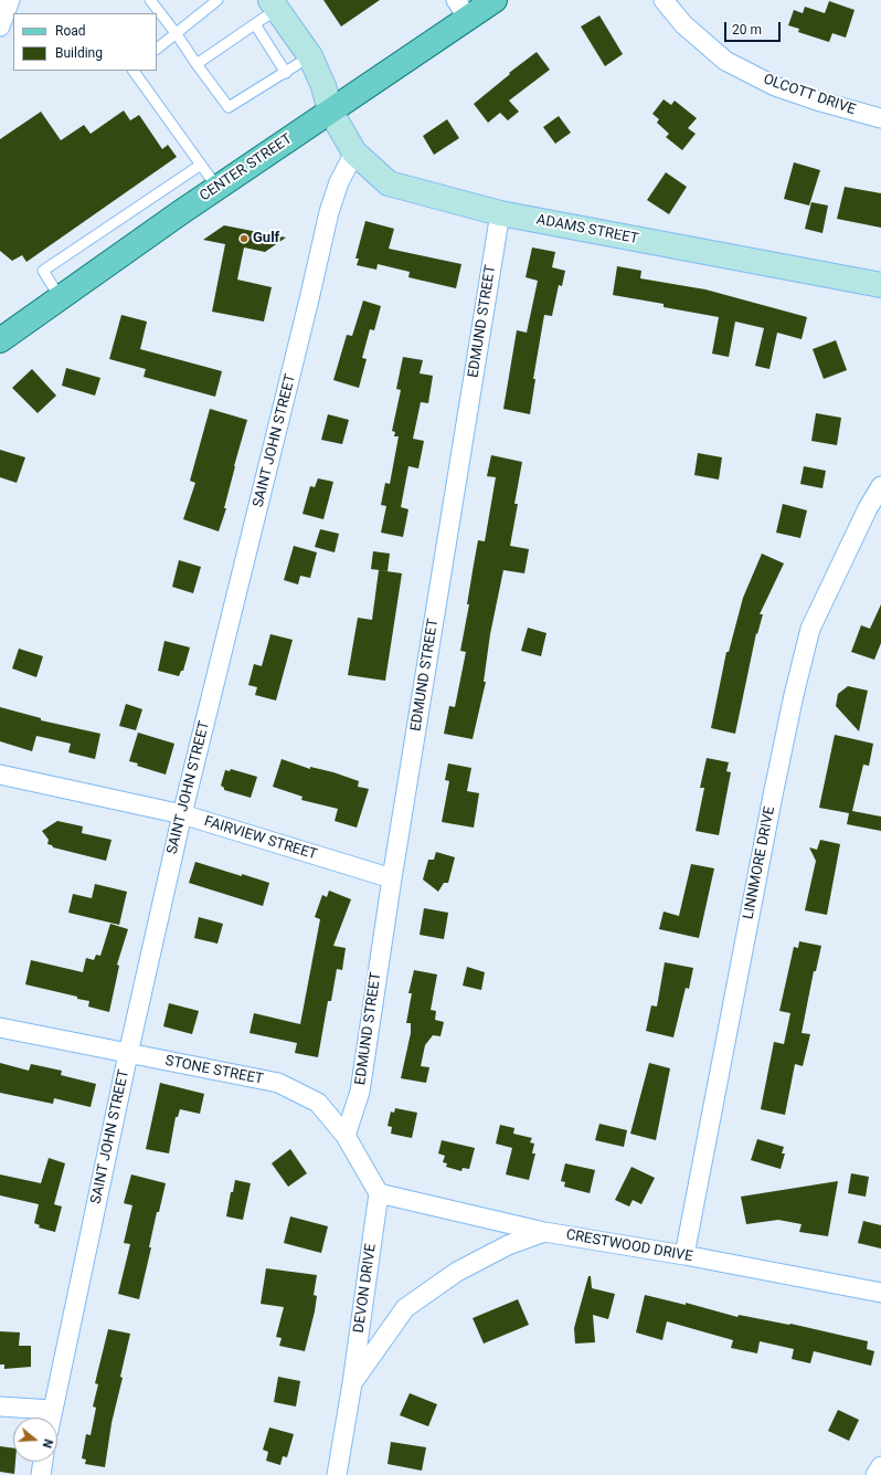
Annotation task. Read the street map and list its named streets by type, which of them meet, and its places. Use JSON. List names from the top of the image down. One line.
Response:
{"streets":{"main road":["CENTER STREET","ADAMS STREET"],"street":["OLCOTT DRIVE","EDMUND STREET","SAINT JOHN STREET","FAIRVIEW STREET","LINNMORE DRIVE","STONE STREET","CRESTWOOD DRIVE","DEVON DRIVE"]},"crossings":[["CENTER STREET","ADAMS STREET"],["ADAMS STREET","EDMUND STREET"],["ADAMS STREET","SAINT JOHN STREET"],["EDMUND STREET","FAIRVIEW STREET"],["EDMUND STREET","STONE STREET"],["SAINT JOHN STREET","FAIRVIEW STREET"],["SAINT JOHN STREET","STONE STREET"],["LINNMORE DRIVE","CRESTWOOD DRIVE"],["STONE STREET","CRESTWOOD DRIVE"],["STONE STREET","DEVON DRIVE"],["CRESTWOOD DRIVE","DEVON DRIVE"]],"places":["Gulf"],"legend":["Road","Building"],"scale_bar":"20 m","north":"right"}
